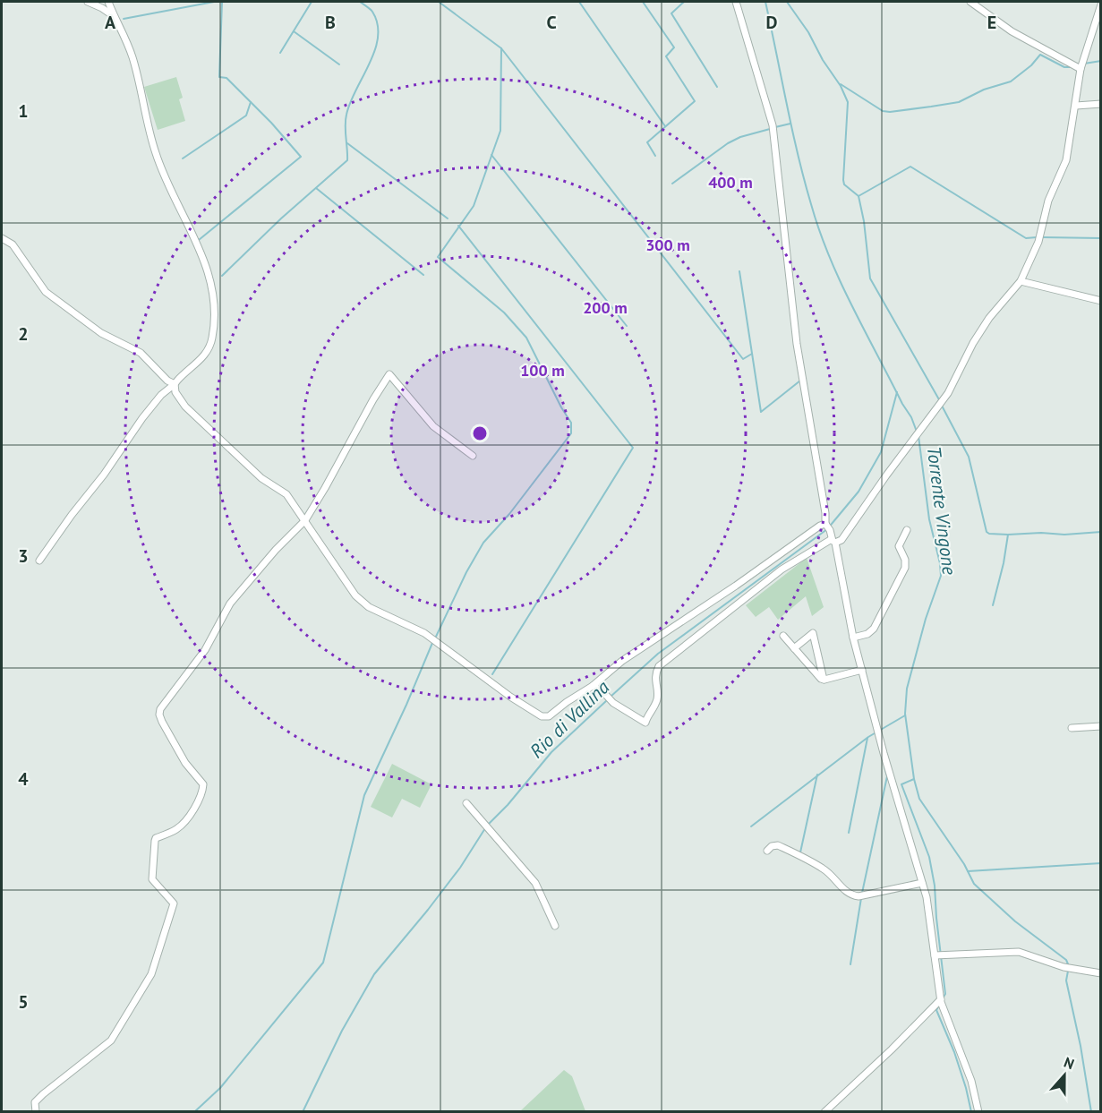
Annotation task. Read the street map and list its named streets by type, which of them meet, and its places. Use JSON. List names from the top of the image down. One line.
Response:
{"water":["Torrente Vingone","Rio di Vallina"],"north":"top","grid":{"columns":["A","B","C","D","E"],"rows":["1","2","3","4","5"]},"rings":["400 m","300 m","200 m","100 m"]}
